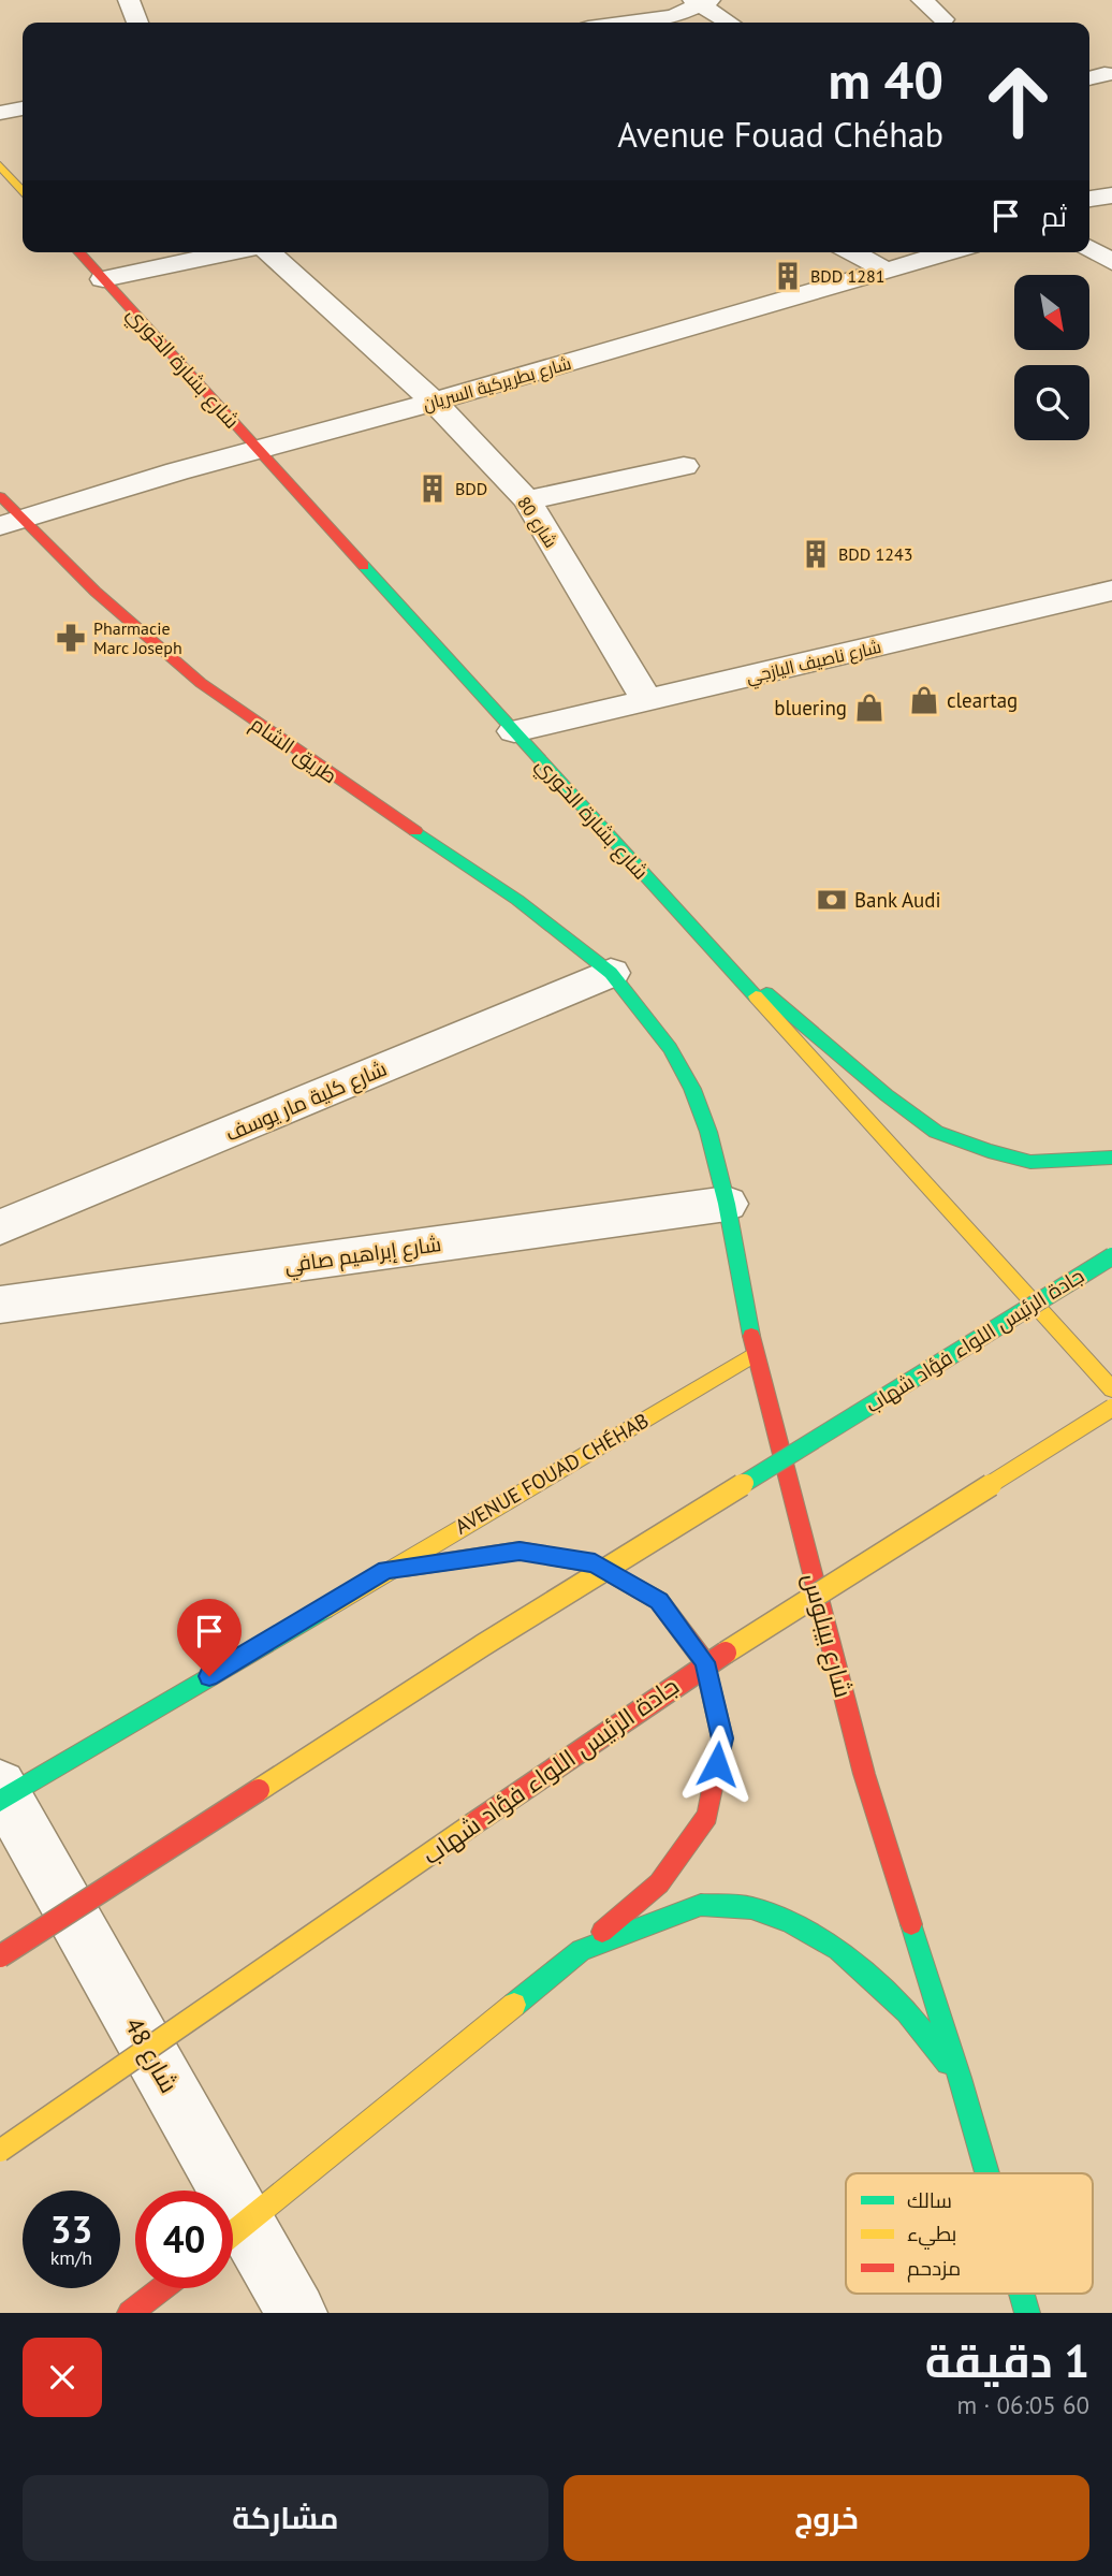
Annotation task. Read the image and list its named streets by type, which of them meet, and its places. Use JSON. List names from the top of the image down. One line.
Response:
{"streets":{"main road":["شارع بشارة الخوري","طريق الشام","جادة الرئيس اللواء فؤاد شهاب","AVENUE FOUAD CHÉHAB","شارع بيبلوس"],"street":["شارع بطريركية السريان","شارع 80","شارع ناصيف اليازجي","شارع كلية مار يوسف","شارع إبراهيم صافي","شارع 48"]},"crossings":[["شارع بشارة الخوري","شارع بطريركية السريان"],["شارع بشارة الخوري","شارع ناصيف اليازجي"],["شارع بطريركية السريان","شارع 80"],["شارع بطريركية السريان","طريق الشام"],["شارع 80","شارع ناصيف اليازجي"],["طريق الشام","شارع كلية مار يوسف"],["طريق الشام","شارع بيبلوس"],["شارع كلية مار يوسف","شارع بيبلوس"],["شارع إبراهيم صافي","شارع بيبلوس"],["AVENUE FOUAD CHÉHAB","شارع بيبلوس"],["AVENUE FOUAD CHÉHAB","شارع 48"]],"places":{"building":["BDD 1281","BDD","BDD 1243"],"pharmacy":["Pharmacie Marc Joseph"],"shop":["cleartag","bluering"],"bank":["Bank Audi"]},"legend":["سالك","بطيء","مزدحم"],"north":"bottom right","page":{"turn":["40 m","Avenue Fouad Chéhab"],"then":"ثم","speed":"33 km/h","limit":"40","heading":["1 دقيقة","60 m · 06:05"],"buttons":["خروج","مشاركة"]}}
